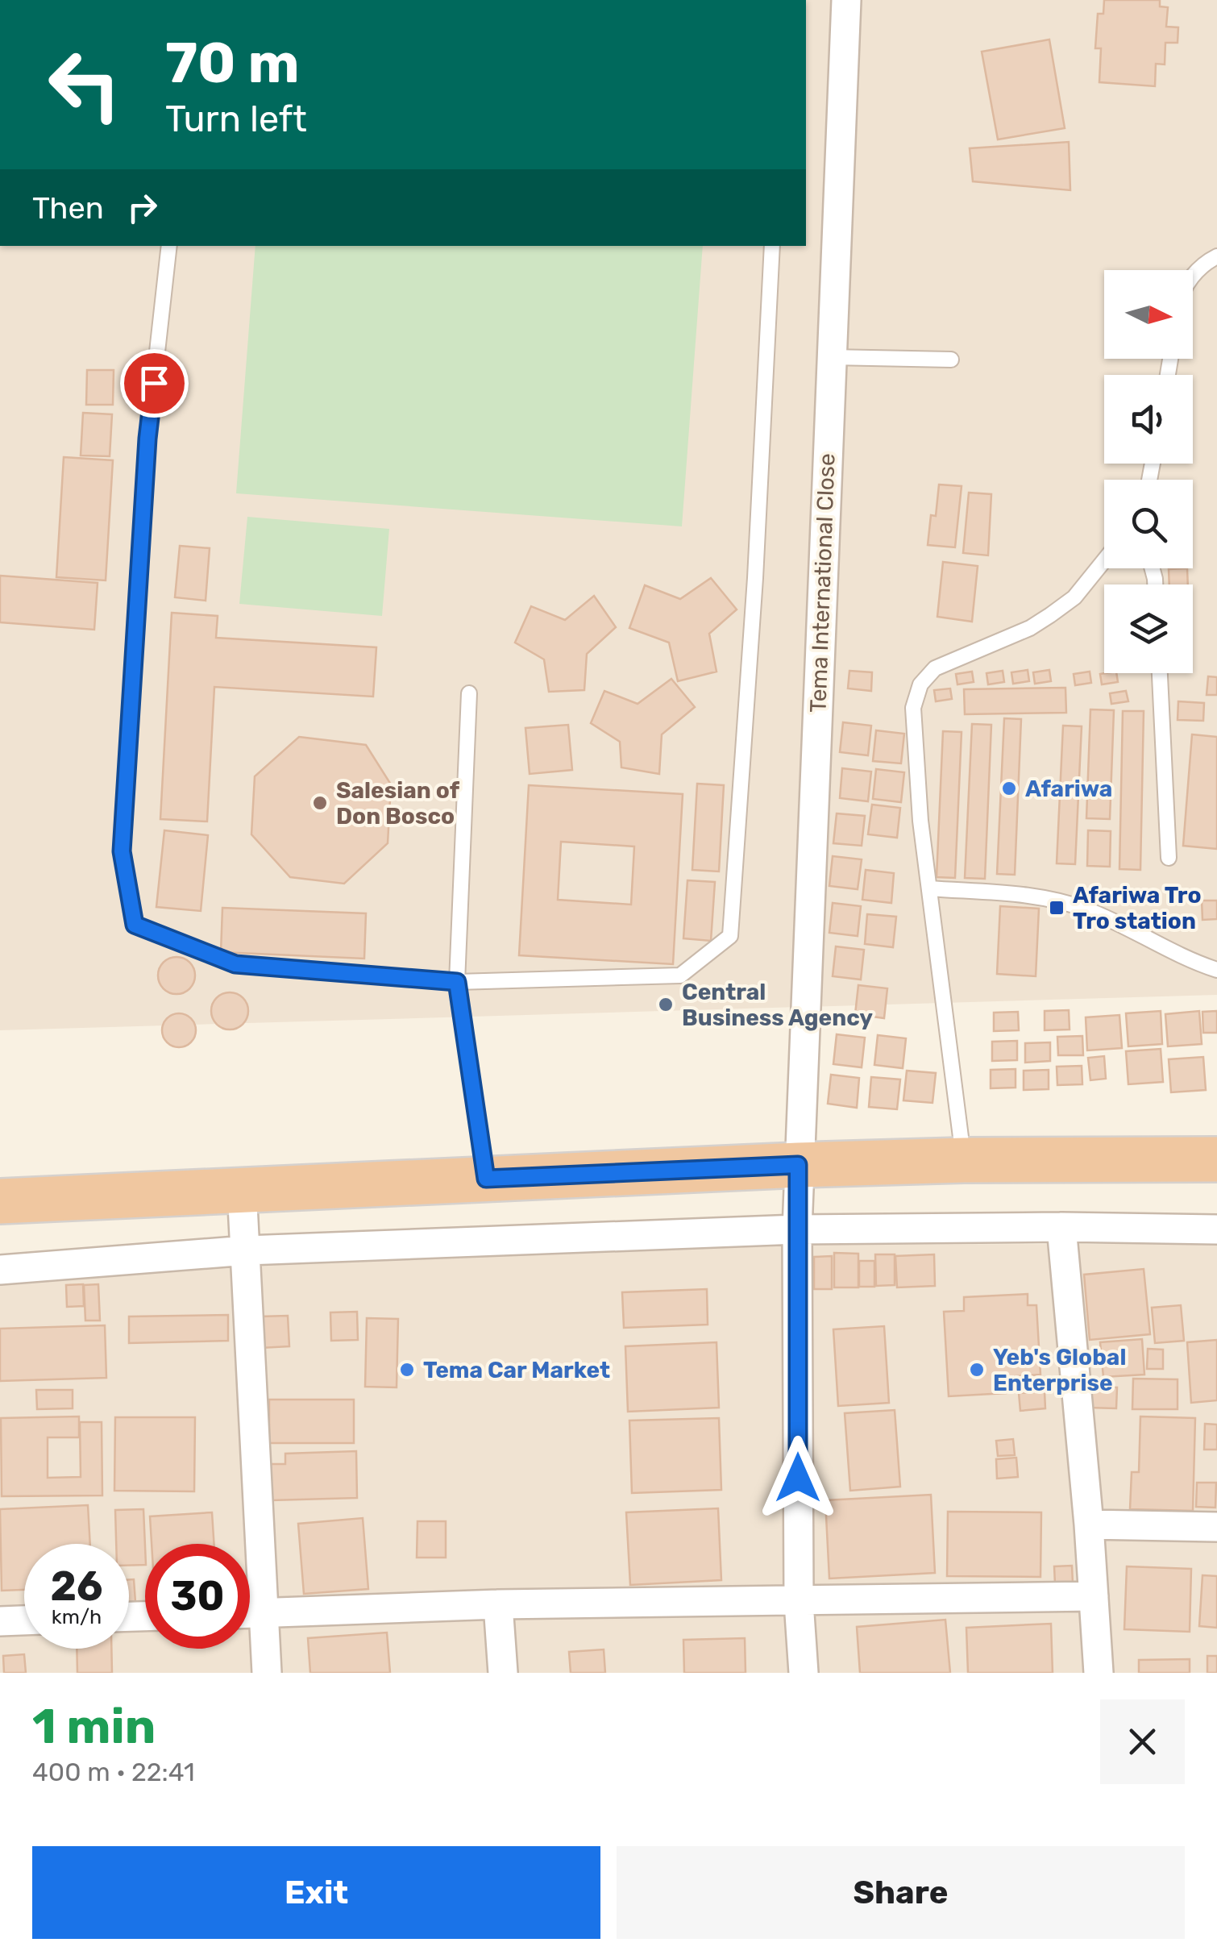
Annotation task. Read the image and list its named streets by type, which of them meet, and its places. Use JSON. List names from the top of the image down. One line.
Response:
{"streets":{"street":["Tema International Close"]},"places":{"other":["Afariwa","Salesian of Don Bosco","Central Business Agency","Tema Car Market","Yeb's Global Enterprise"],"transit":["Afariwa Tro Tro station"]},"north":"right","page":{"turn":["70 m","Turn left"],"then":"Then","speed":"26 km/h","limit":"30","heading":["1 min","400 m · 22:41"],"buttons":["Exit","Share"]}}
